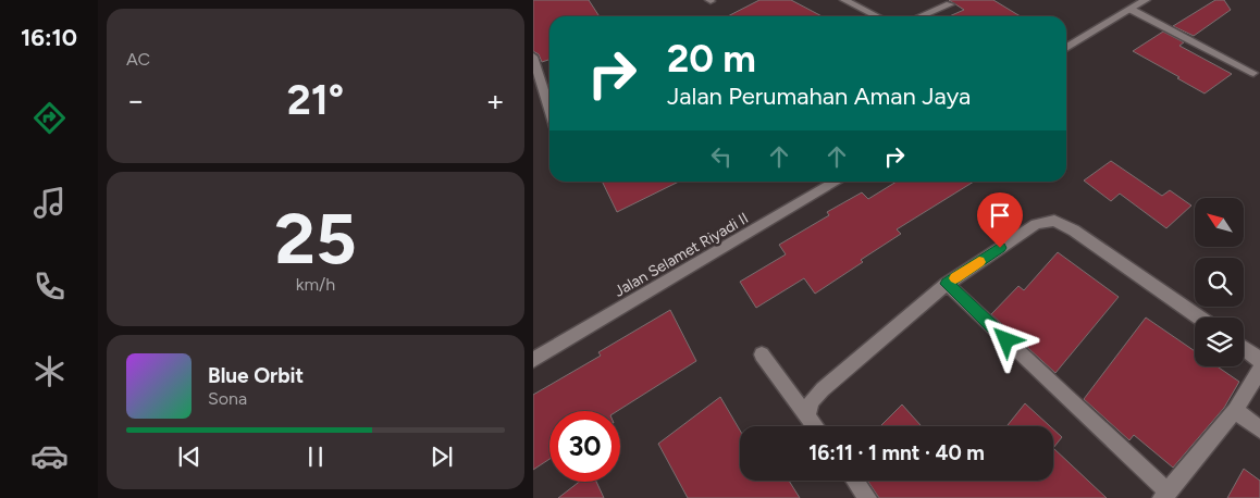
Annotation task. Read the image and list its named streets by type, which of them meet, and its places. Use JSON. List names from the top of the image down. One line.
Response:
{"streets":{"street":["Jalan Selamet Riyadi II"]},"north":"top left","page":{"tabs":"16:10","tile":["AC",["25","km/h"]],"turn":["20 m","Jalan Perumahan Aman Jaya"],"heat":["−","21°","+"],"song":["Blue Orbit","Sona"],"limit":"30","trip":"16:11 · 1 mnt · 40 m"}}
